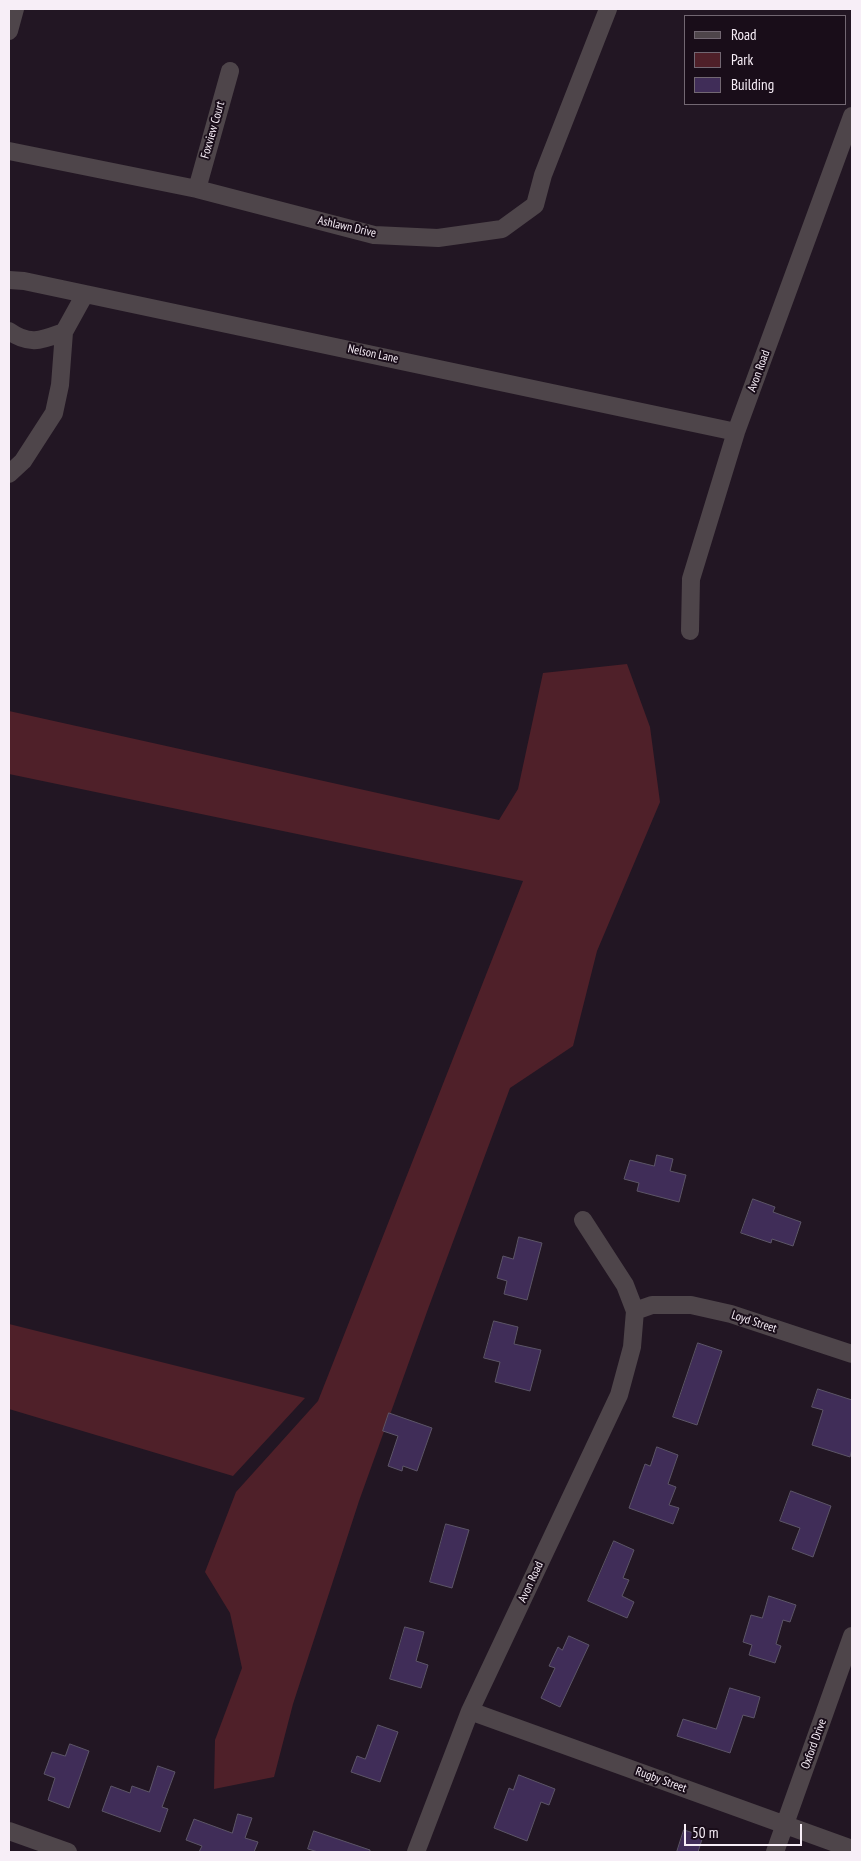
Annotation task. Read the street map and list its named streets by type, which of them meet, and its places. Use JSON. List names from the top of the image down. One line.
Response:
{"streets":{"street":["Foxview Court","Ashlawn Drive","Nelson Lane","Avon Road","Loyd Street","Oxford Drive","Rugby Street"]},"crossings":[["Foxview Court","Ashlawn Drive"],["Nelson Lane","Avon Road"],["Avon Road","Loyd Street"],["Avon Road","Rugby Street"],["Oxford Drive","Rugby Street"]],"legend":["Road","Park","Building"],"scale_bar":"50 m"}
